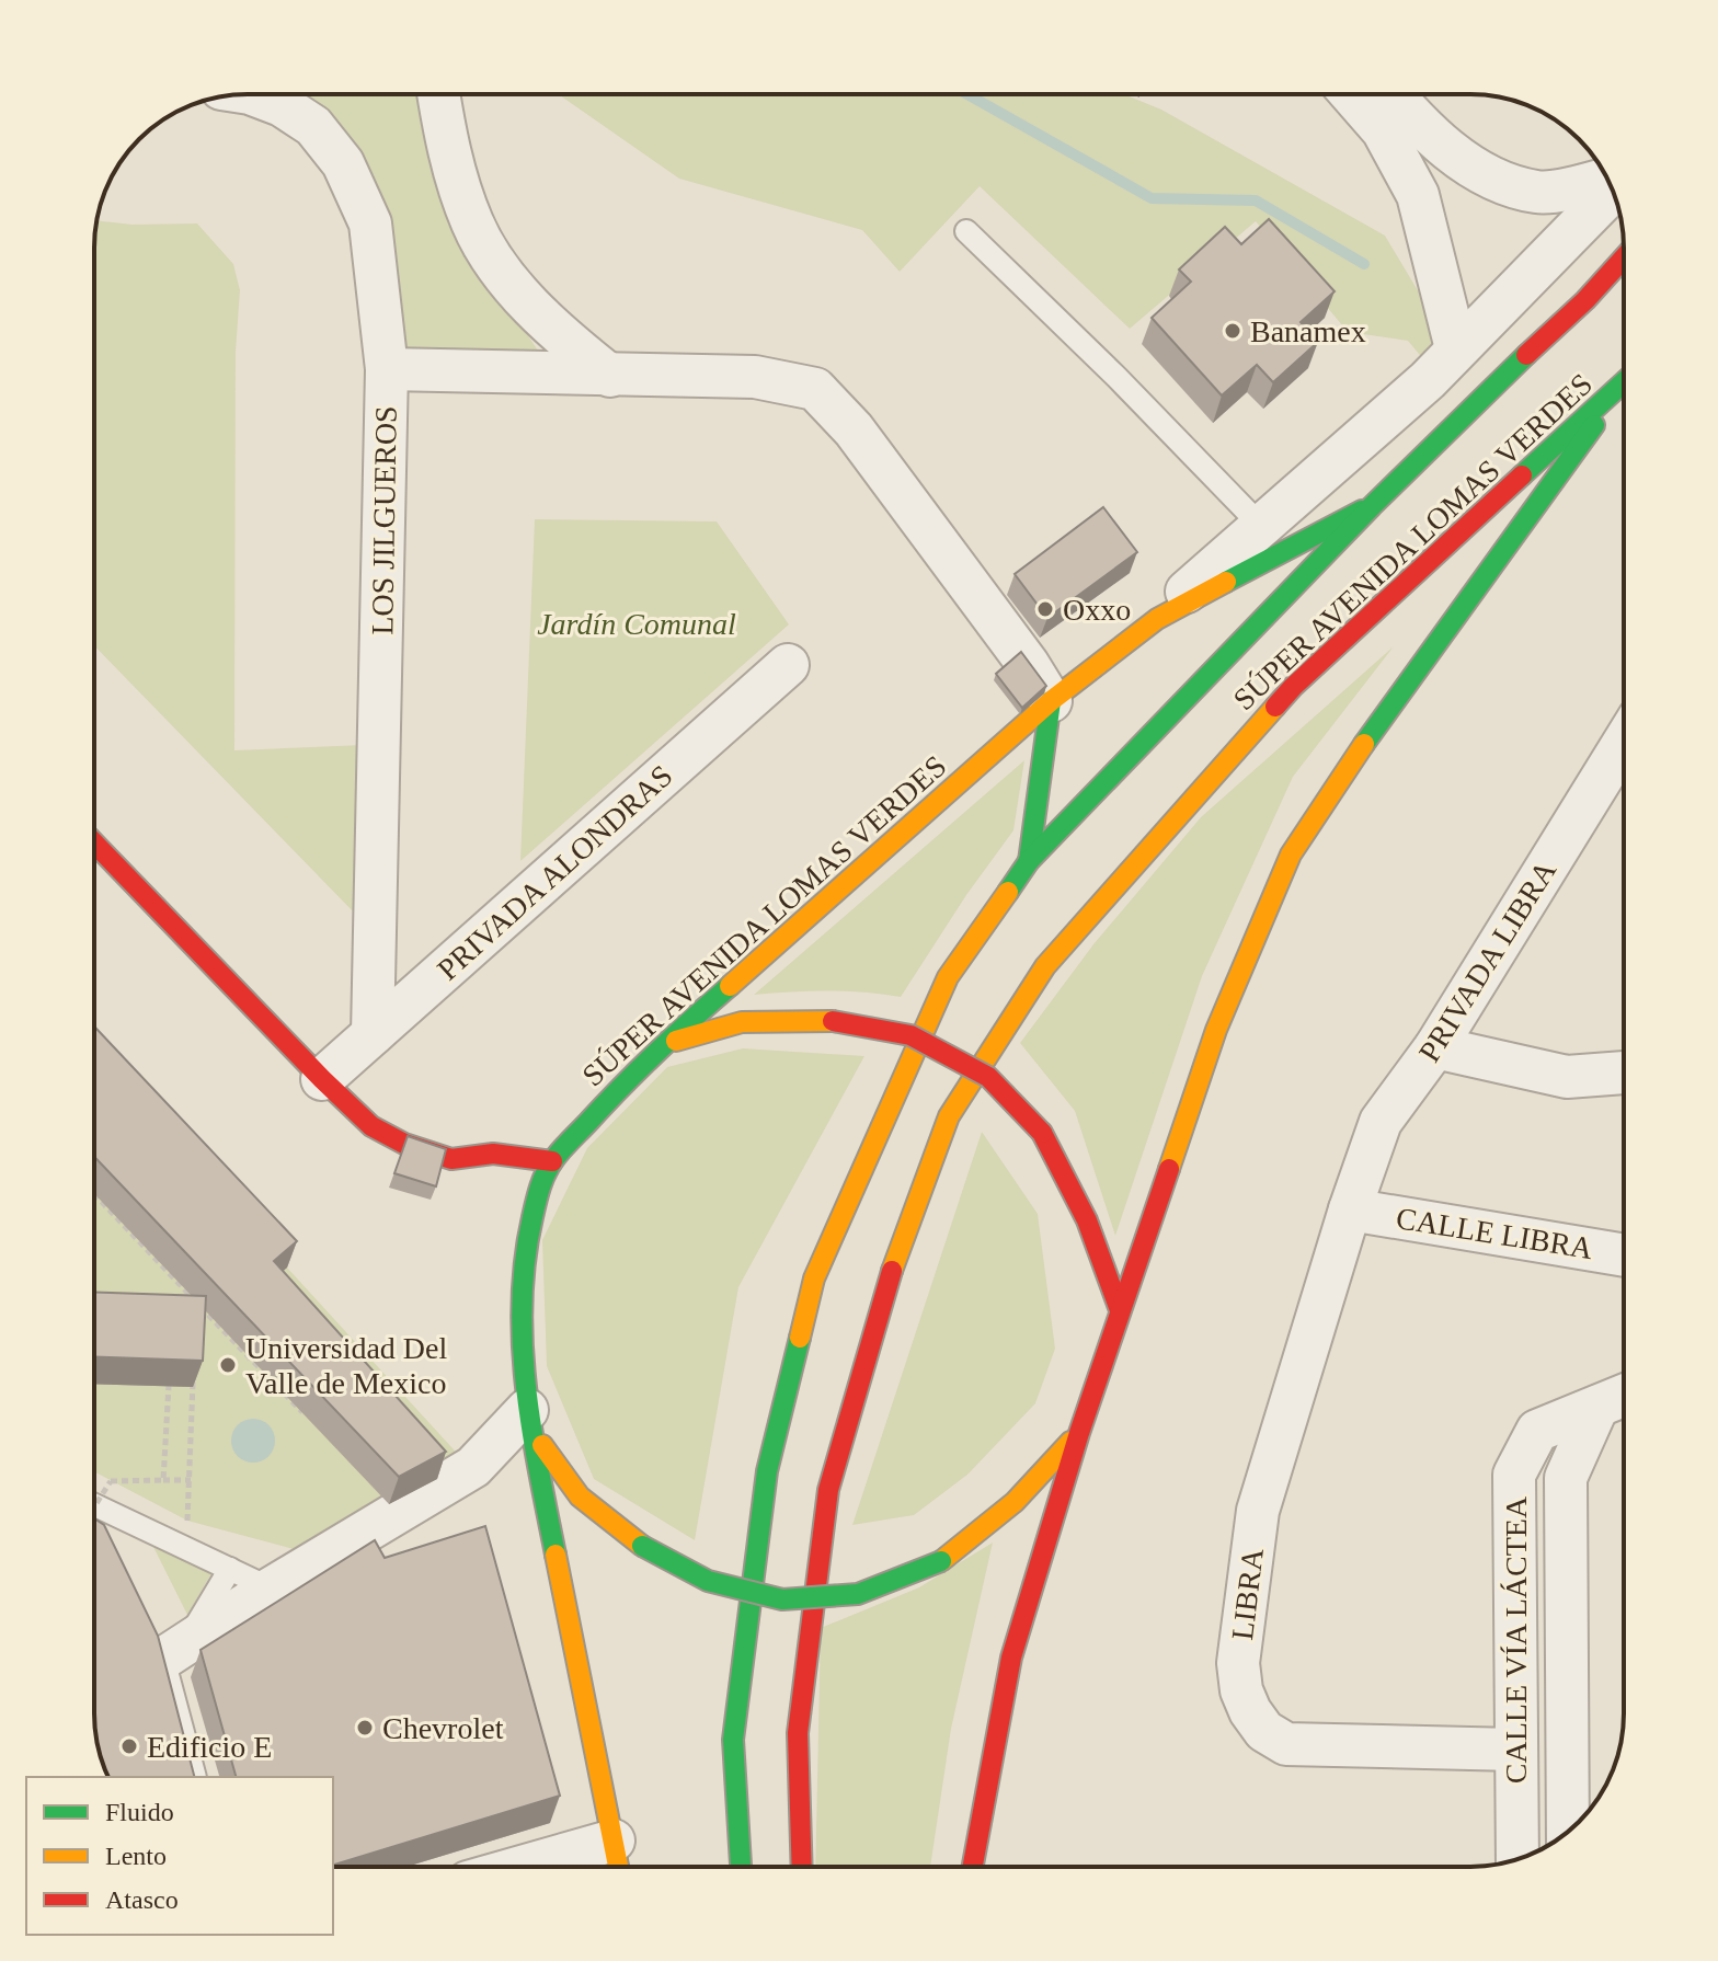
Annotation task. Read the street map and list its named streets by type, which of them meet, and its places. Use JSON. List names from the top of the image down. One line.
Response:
{"streets":{"main road":["SÚPER AVENIDA LOMAS VERDES"],"street":["LOS JILGUEROS","PRIVADA ALONDRAS","PRIVADA LIBRA","CALLE LIBRA","LIBRA","CALLE VÍA LÁCTEA"]},"crossings":[["LOS JILGUEROS","PRIVADA ALONDRAS"],["PRIVADA LIBRA","CALLE LIBRA"],["PRIVADA LIBRA","LIBRA"],["CALLE LIBRA","LIBRA"],["LIBRA","CALLE VÍA LÁCTEA"]],"parks":["Jardín Comunal"],"places":["Banamex","Oxxo","Universidad Del Valle de Mexico","Chevrolet","Edificio E"],"legend":["Fluido","Lento","Atasco"]}
